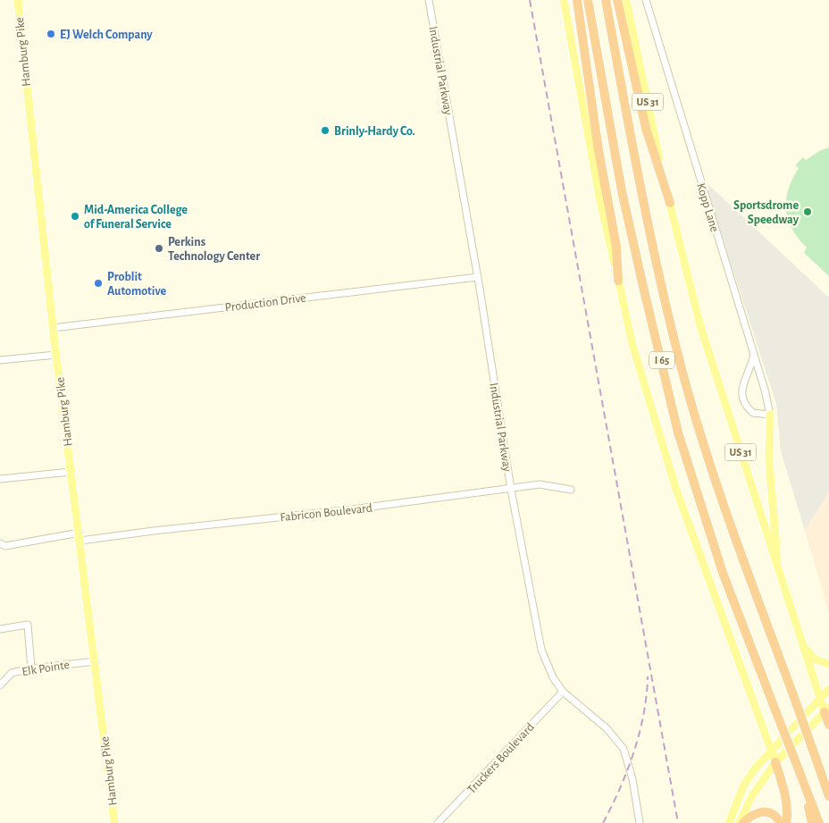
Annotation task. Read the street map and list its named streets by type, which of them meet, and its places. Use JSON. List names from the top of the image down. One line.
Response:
{"streets":{"highway":["I 65"],"main road":["Hamburg Pike","US 31"],"street":["Industrial Parkway","Kopp Lane","Production Drive","Fabricon Boulevard","Elk Pointe","Truckers Boulevard"]},"crossings":[["Hamburg Pike","Production Drive"],["Hamburg Pike","Fabricon Boulevard"],["Hamburg Pike","Elk Pointe"],["Industrial Parkway","Production Drive"],["Industrial Parkway","Fabricon Boulevard"],["Industrial Parkway","Truckers Boulevard"]],"places":["EJ Welch Company","Brinly-Hardy Co.","Sportsdrome Speedway","Mid-America College of Funeral Service","Perkins Technology Center","Problit Automotive"]}
